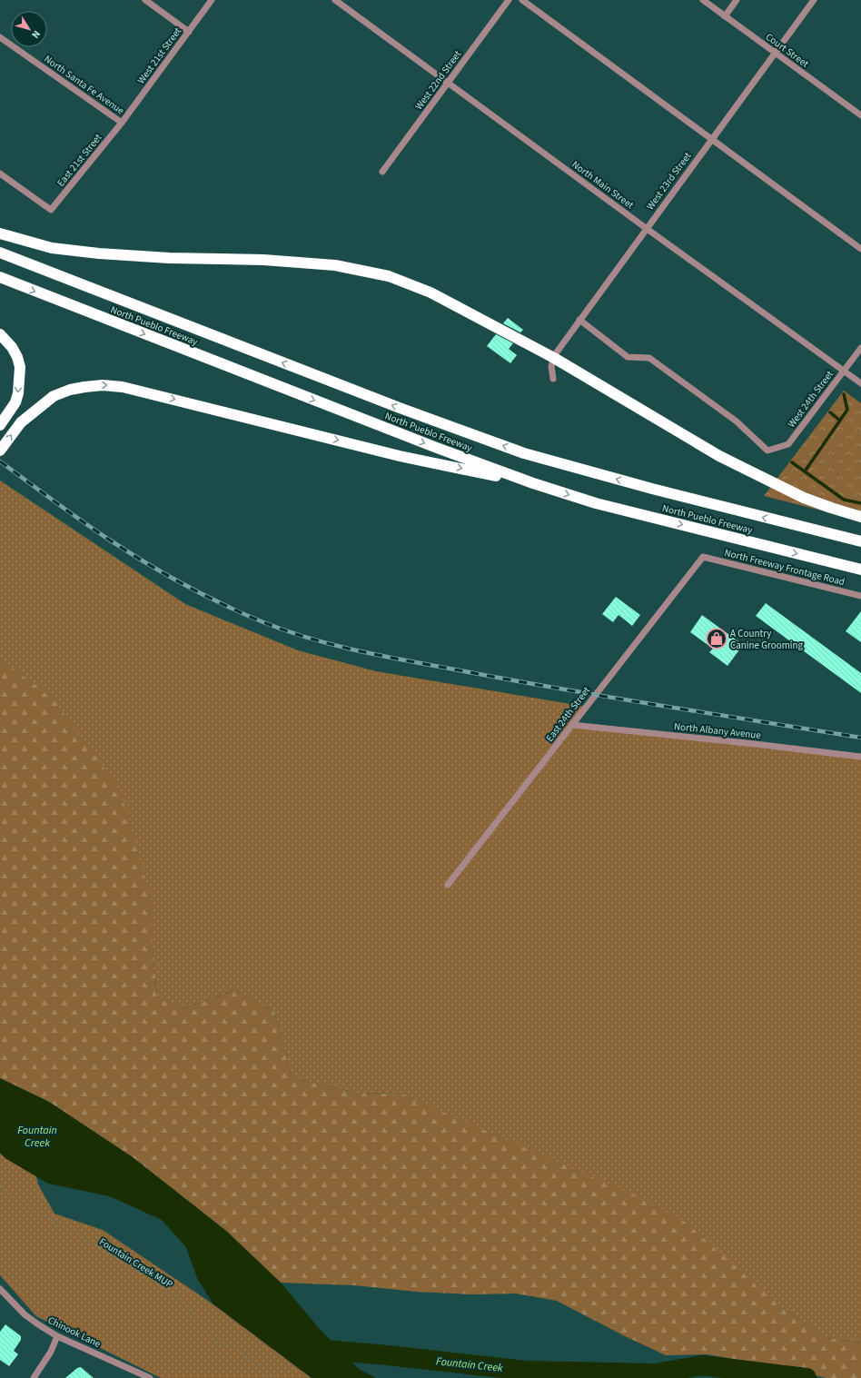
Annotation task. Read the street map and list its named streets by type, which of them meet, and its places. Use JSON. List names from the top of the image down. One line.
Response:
{"streets":{"highway":["North Pueblo Freeway"],"street":["Court Street","West 21st Street","West 22nd Street","North Santa Fe Avenue","East 21st Street","West 23rd Street","North Main Street","West 24th Street","North Freeway Frontage Road","East 24th Street","North Albany Avenue","Chinook Lane"],"path":["Fountain Creek MUP"]},"crossings":[["Court Street","West 23rd Street"],["West 21st Street","North Santa Fe Avenue"],["West 21st Street","East 21st Street"],["West 22nd Street","North Main Street"],["North Santa Fe Avenue","East 21st Street"],["West 23rd Street","North Main Street"],["West 23rd Street","West 24th Street"],["North Main Street","West 24th Street"],["North Freeway Frontage Road","East 24th Street"],["East 24th Street","North Albany Avenue"]],"water":["Fountain Creek"],"places":{"shop":["A Country Canine Grooming"]},"north":"bottom right"}
